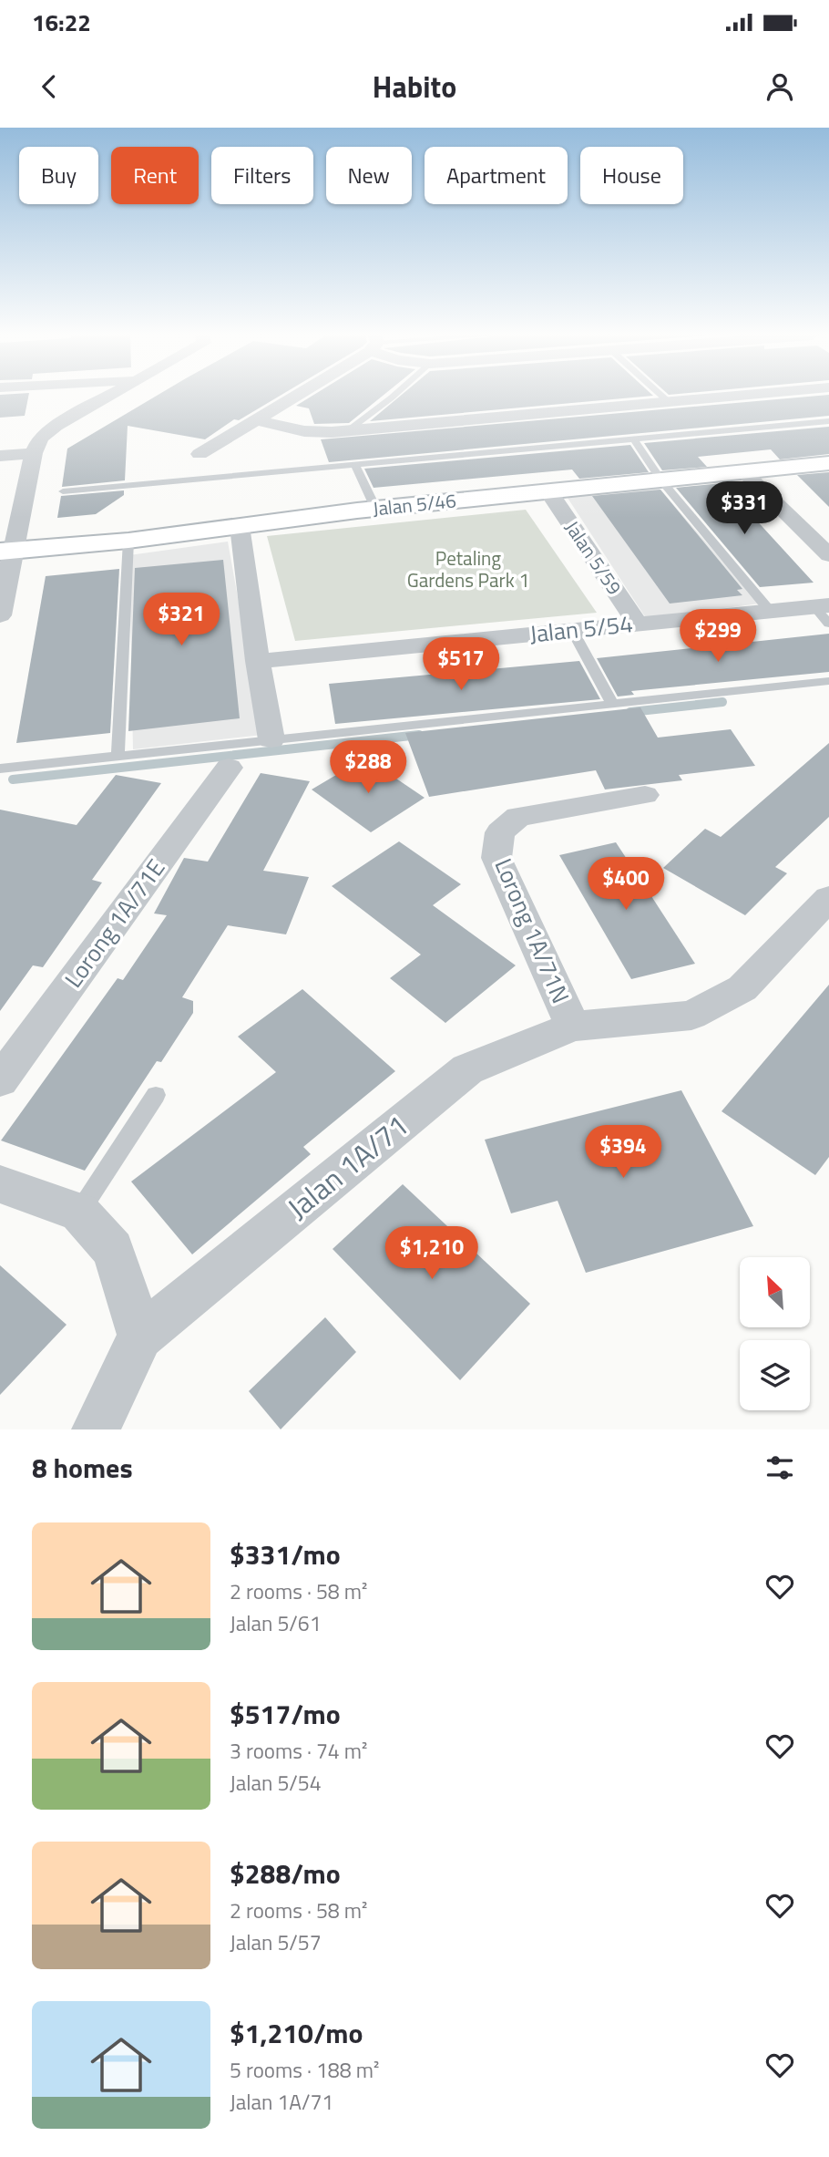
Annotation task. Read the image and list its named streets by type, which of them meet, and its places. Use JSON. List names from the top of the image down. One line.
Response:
{"streets":{"street":["Jalan 5/46","Jalan 5/59","Jalan 5/54","Lorong 1A/71E","Lorong 1A/71N","Jalan 1A/71"]},"crossings":[["Jalan 5/46","Jalan 5/59"],["Jalan 5/59","Jalan 5/54"],["Lorong 1A/71N","Jalan 1A/71"]],"parks":["Petaling Gardens Park 1"],"north":"top left","page":{"status":"16:22","header":"Habito","chip":["Buy","Rent","Filters","New","Apartment","House"],"price":["$331","$321","$299","$517","$288","$400","$394","$1,210"],"heading":"8 homes","list":[{"name":"$331/mo","note":"2 rooms · 58 m² · Jalan 5/61"},{"name":"$517/mo","note":"3 rooms · 74 m² · Jalan 5/54"},{"name":"$288/mo","note":"2 rooms · 58 m² · Jalan 5/57"},{"name":"$1,210/mo","note":"5 rooms · 188 m² · Jalan 1A/71"}]}}
